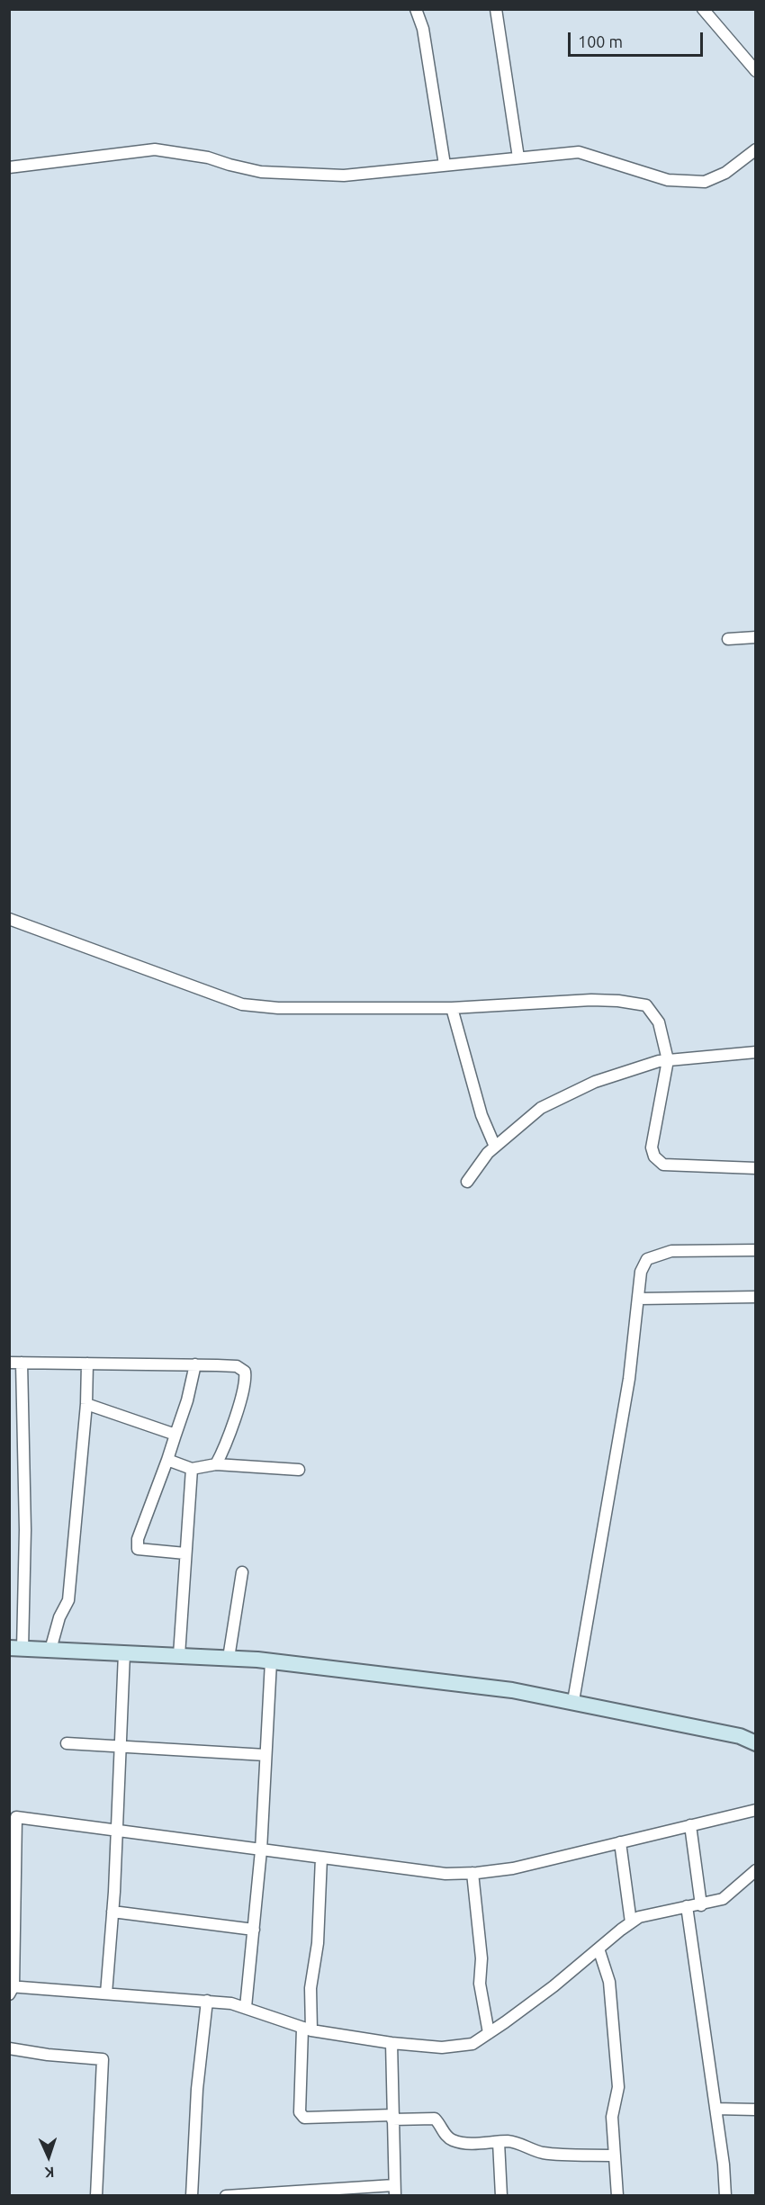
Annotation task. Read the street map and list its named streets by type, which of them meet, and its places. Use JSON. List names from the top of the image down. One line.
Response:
{"scale_bar":"100 m","north":"bottom"}
